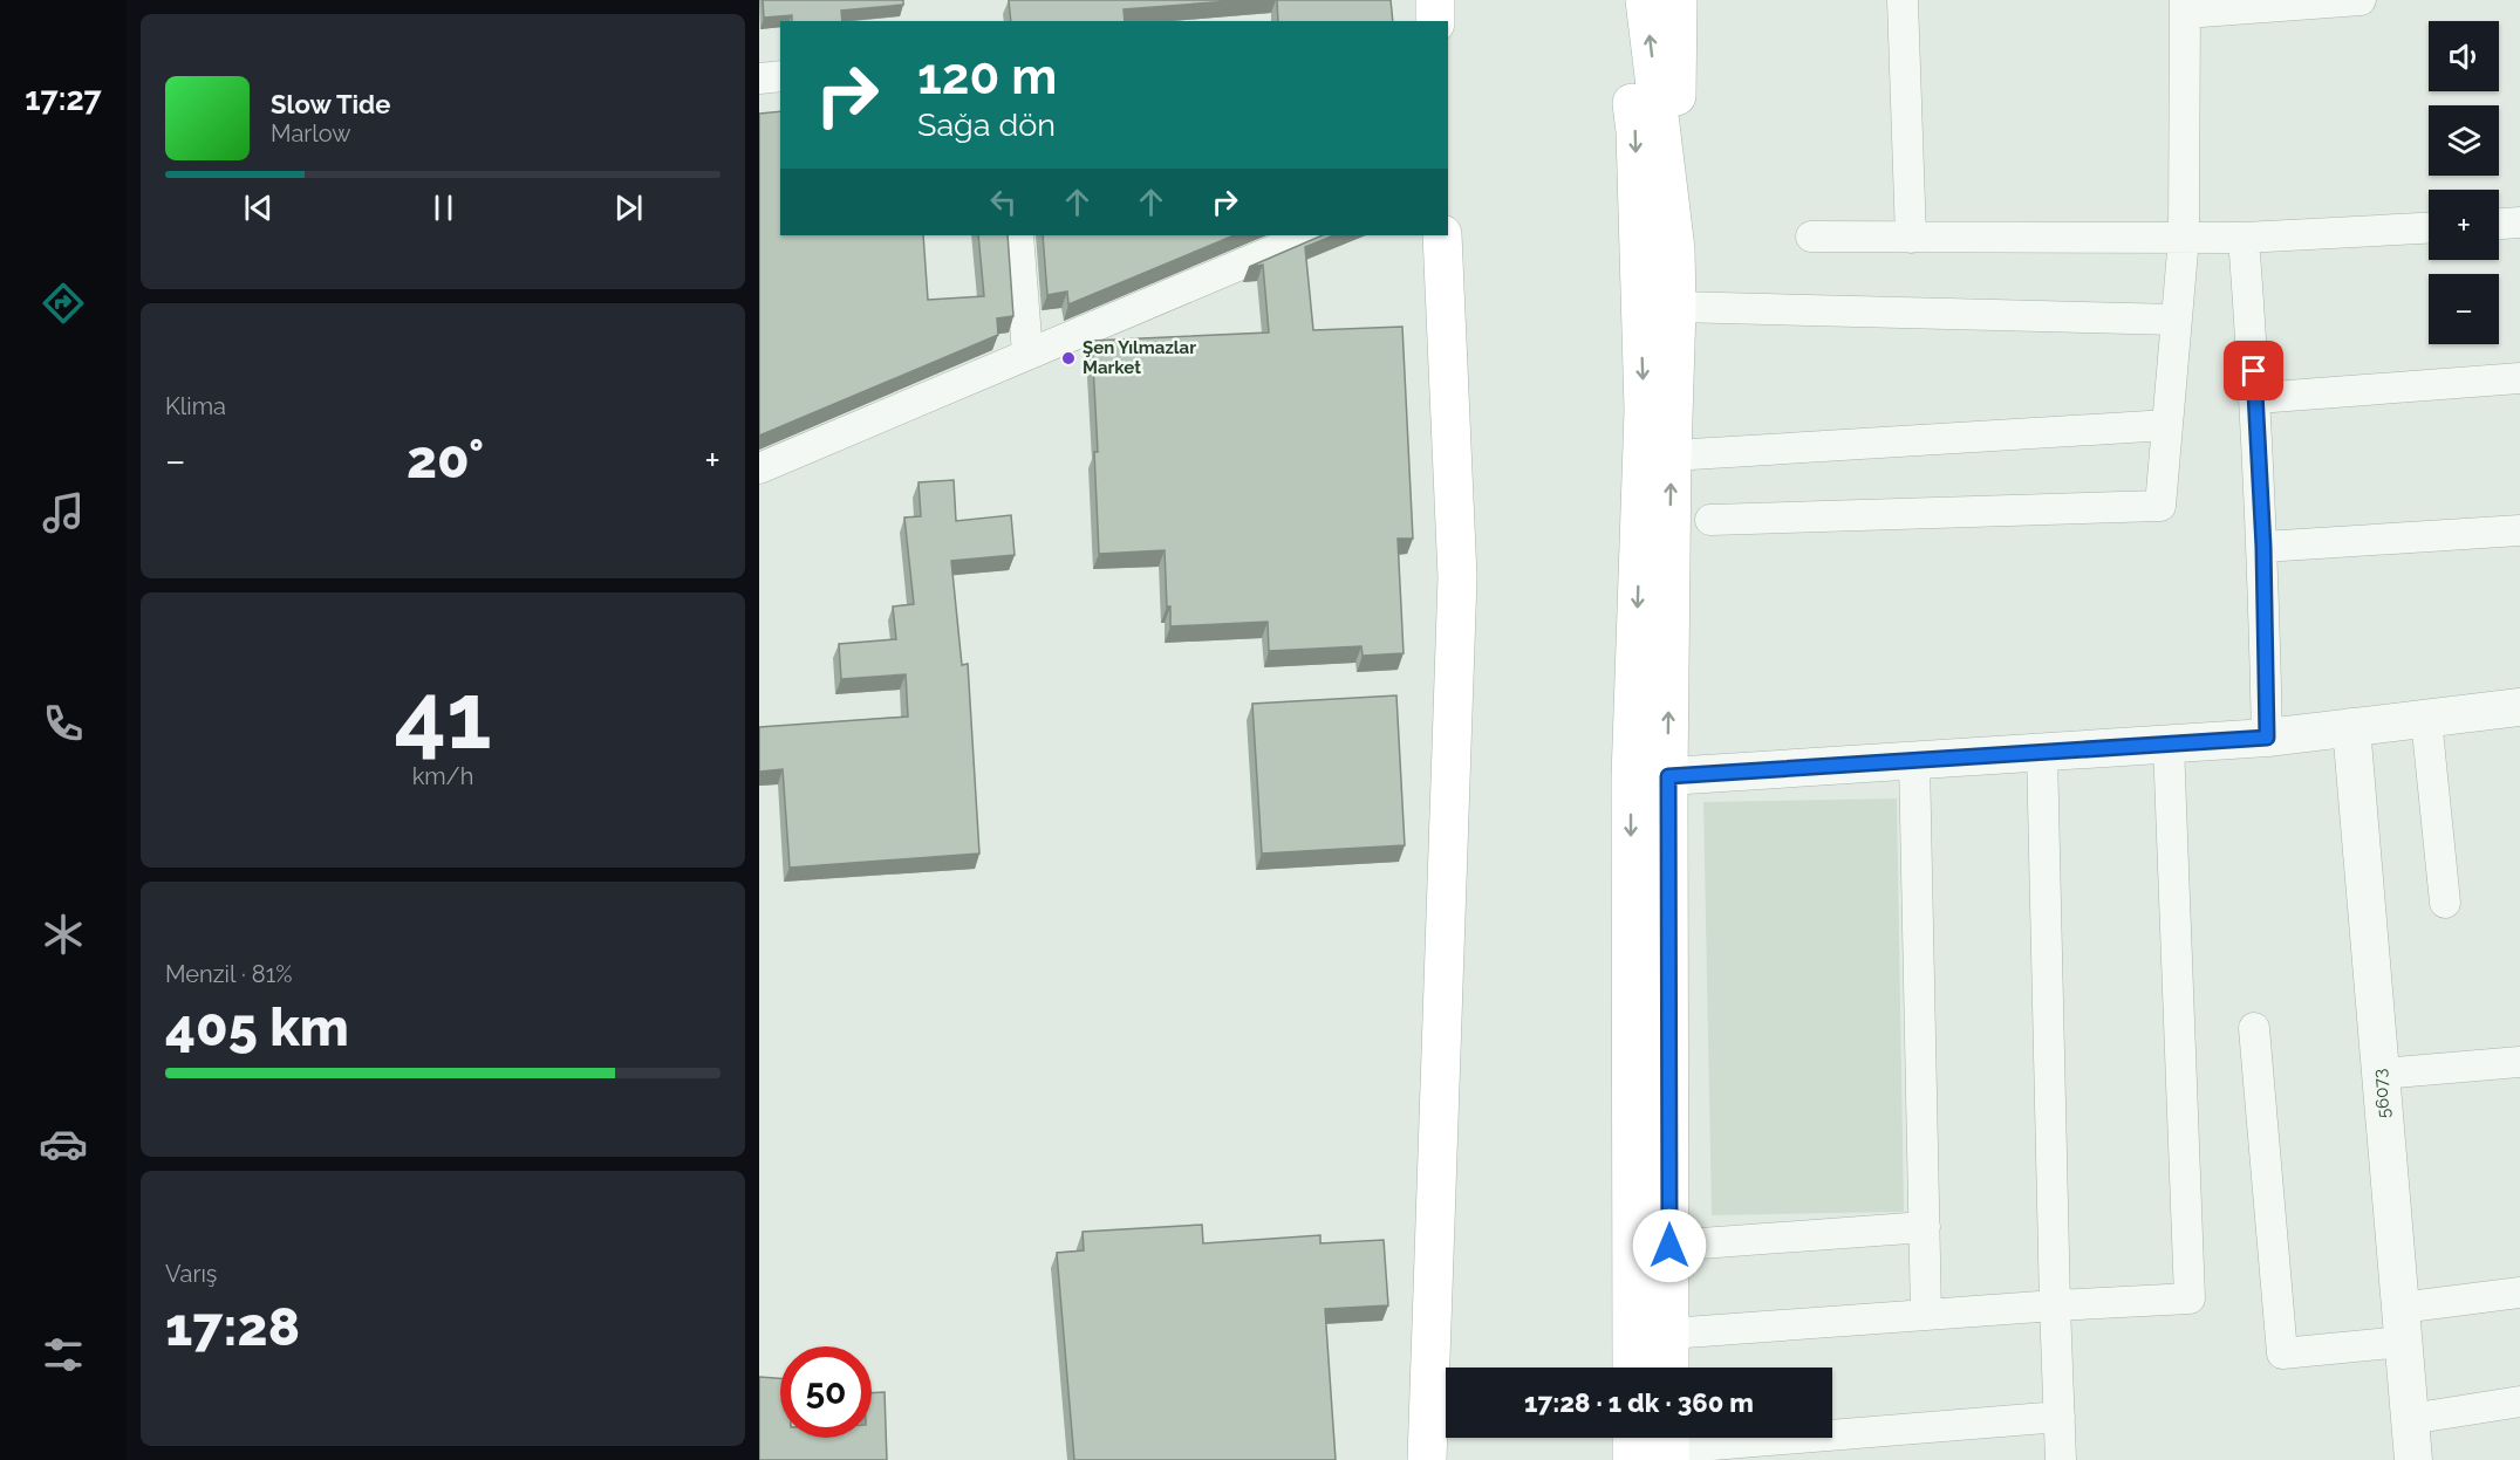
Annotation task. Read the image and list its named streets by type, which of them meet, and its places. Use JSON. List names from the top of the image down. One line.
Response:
{"streets":{"street":["56073"]},"places":["Şen Yılmazlar Market"],"page":{"tabs":"17:27","map_buttons":["+","−"],"turn":["120 m","Sağa dön"],"song":["Slow Tide","Marlow"],"tile":["Klima",["41","km/h"],["Menzil · 81%","405 km"],["Varış","17:28"]],"heat":["−","20°","+"],"limit":"50","trip":"17:28 · 1 dk · 360 m"}}
